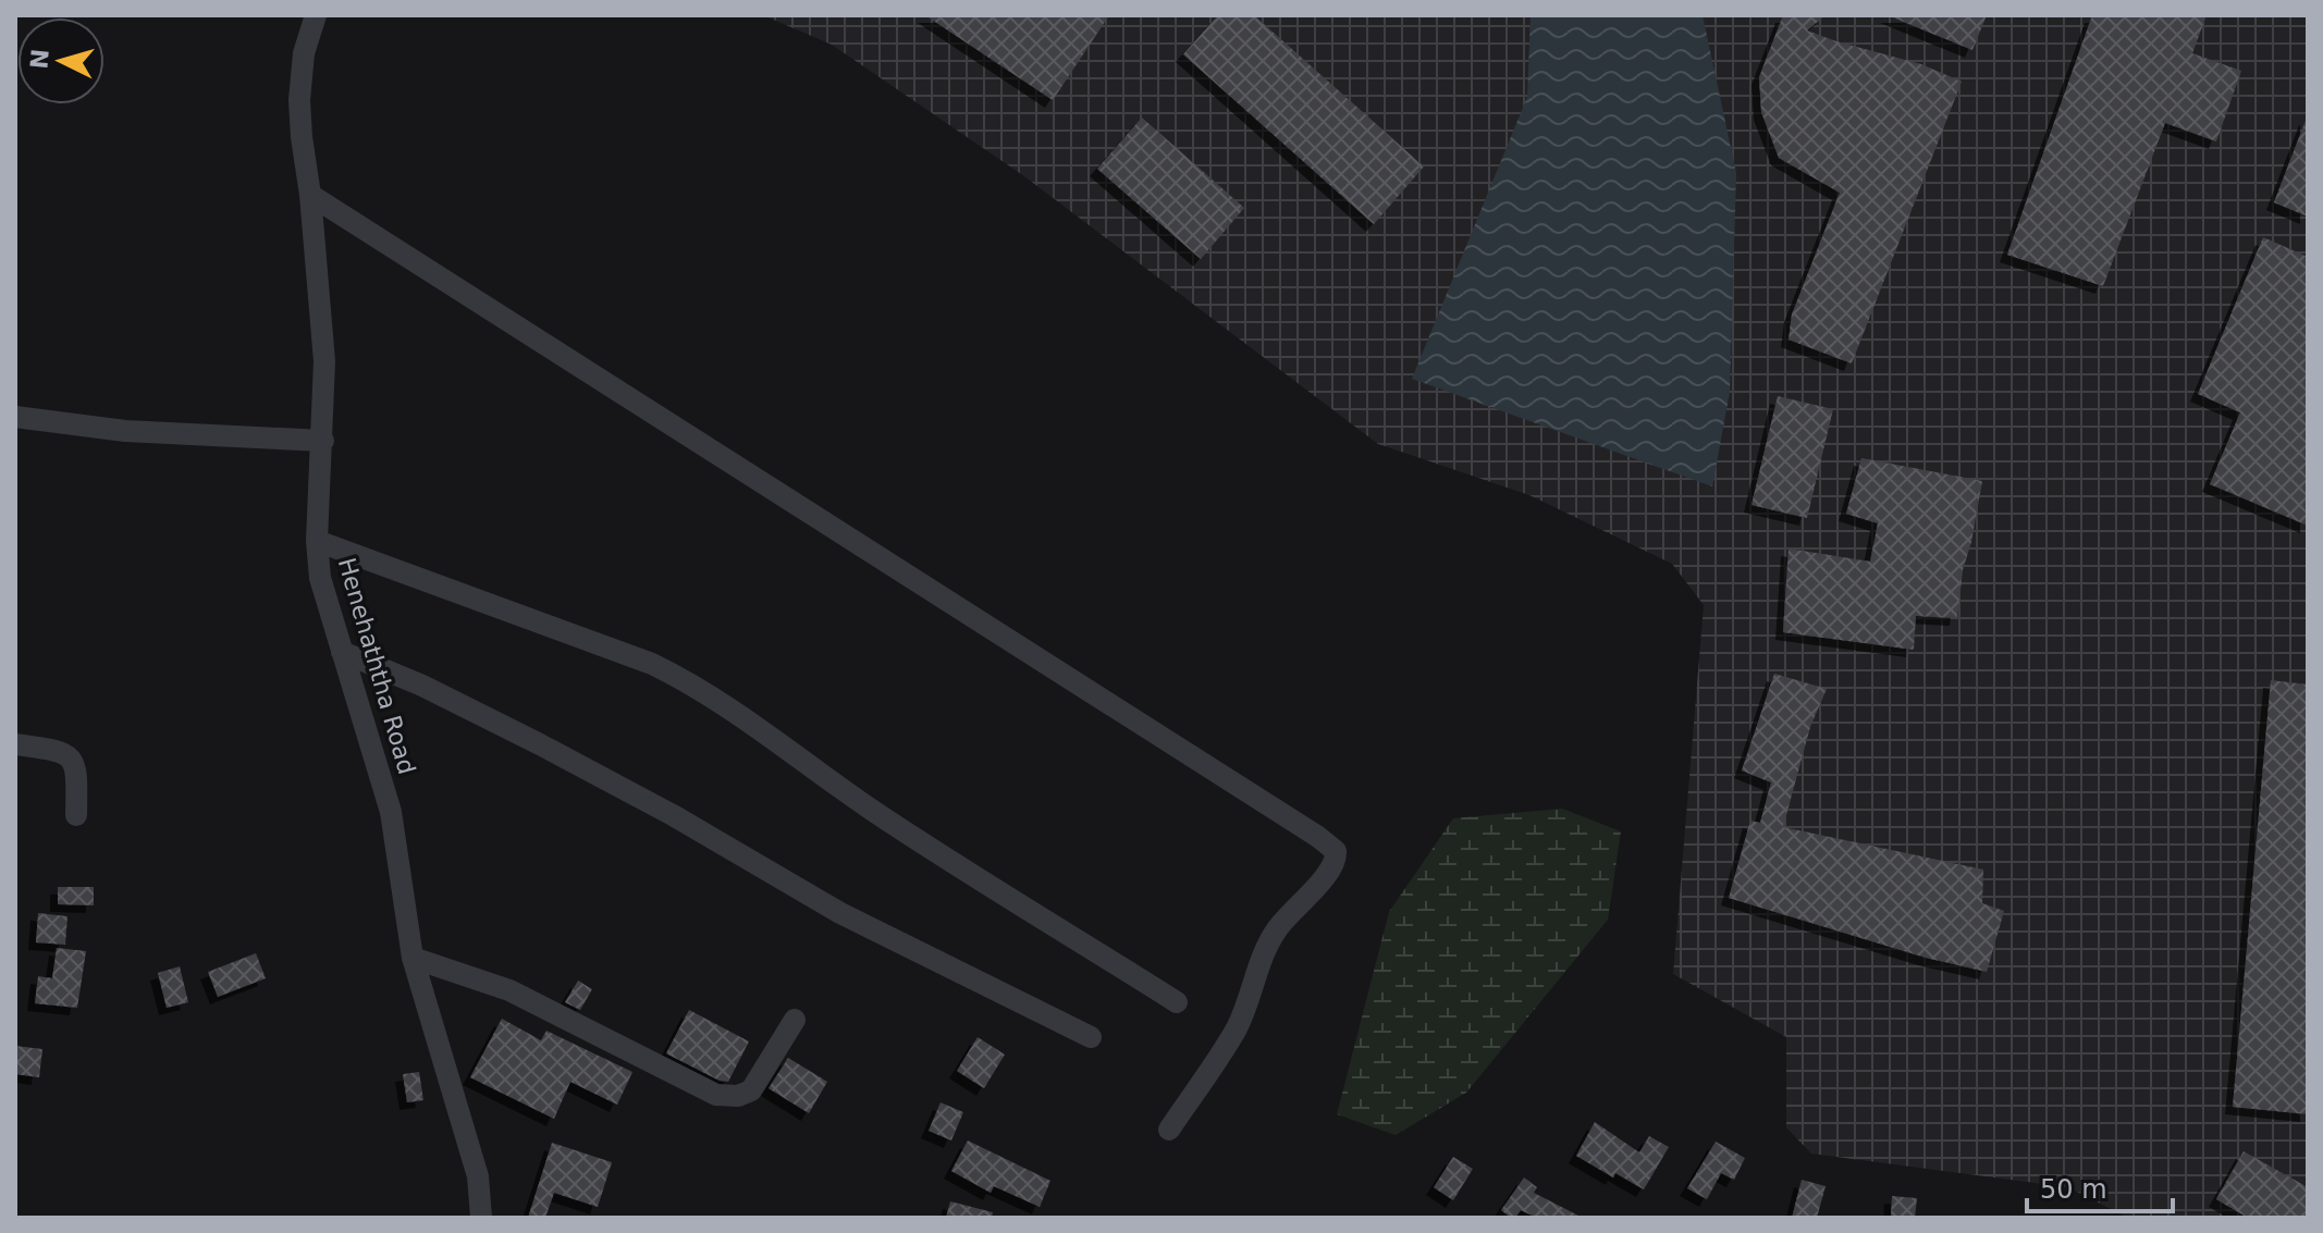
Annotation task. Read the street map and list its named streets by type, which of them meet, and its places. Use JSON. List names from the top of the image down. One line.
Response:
{"streets":{"street":["Henehaththa Road"]},"scale_bar":"50 m","north":"left"}
